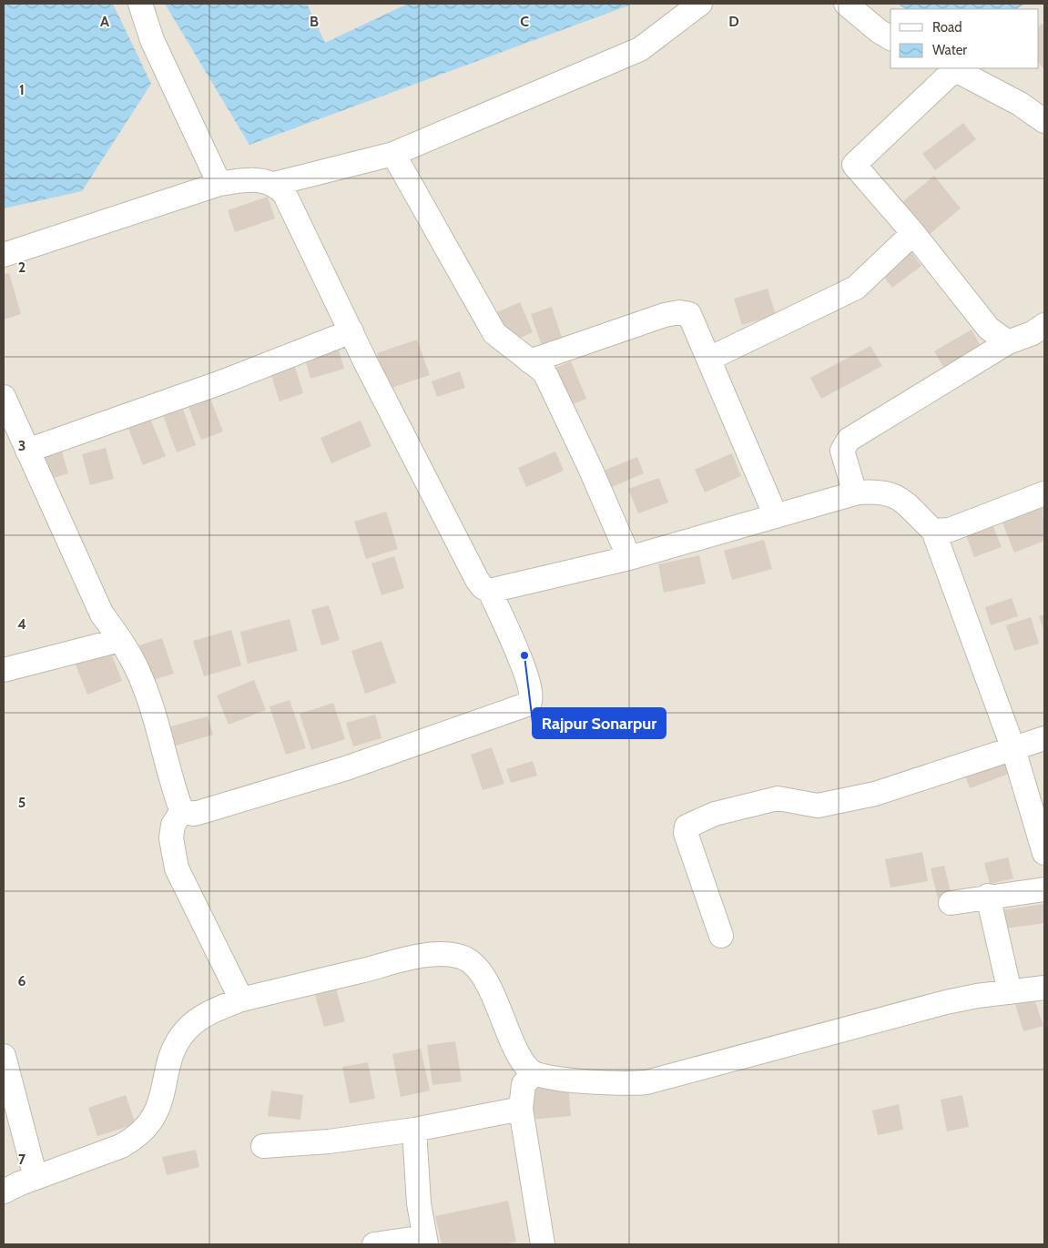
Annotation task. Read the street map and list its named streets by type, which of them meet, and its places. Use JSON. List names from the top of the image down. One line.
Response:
{"places":["Rajpur Sonarpur"],"legend":["Road","Water"],"grid":{"columns":["A","B","C","D"],"rows":["1","2","3","4","5","6","7"]}}
